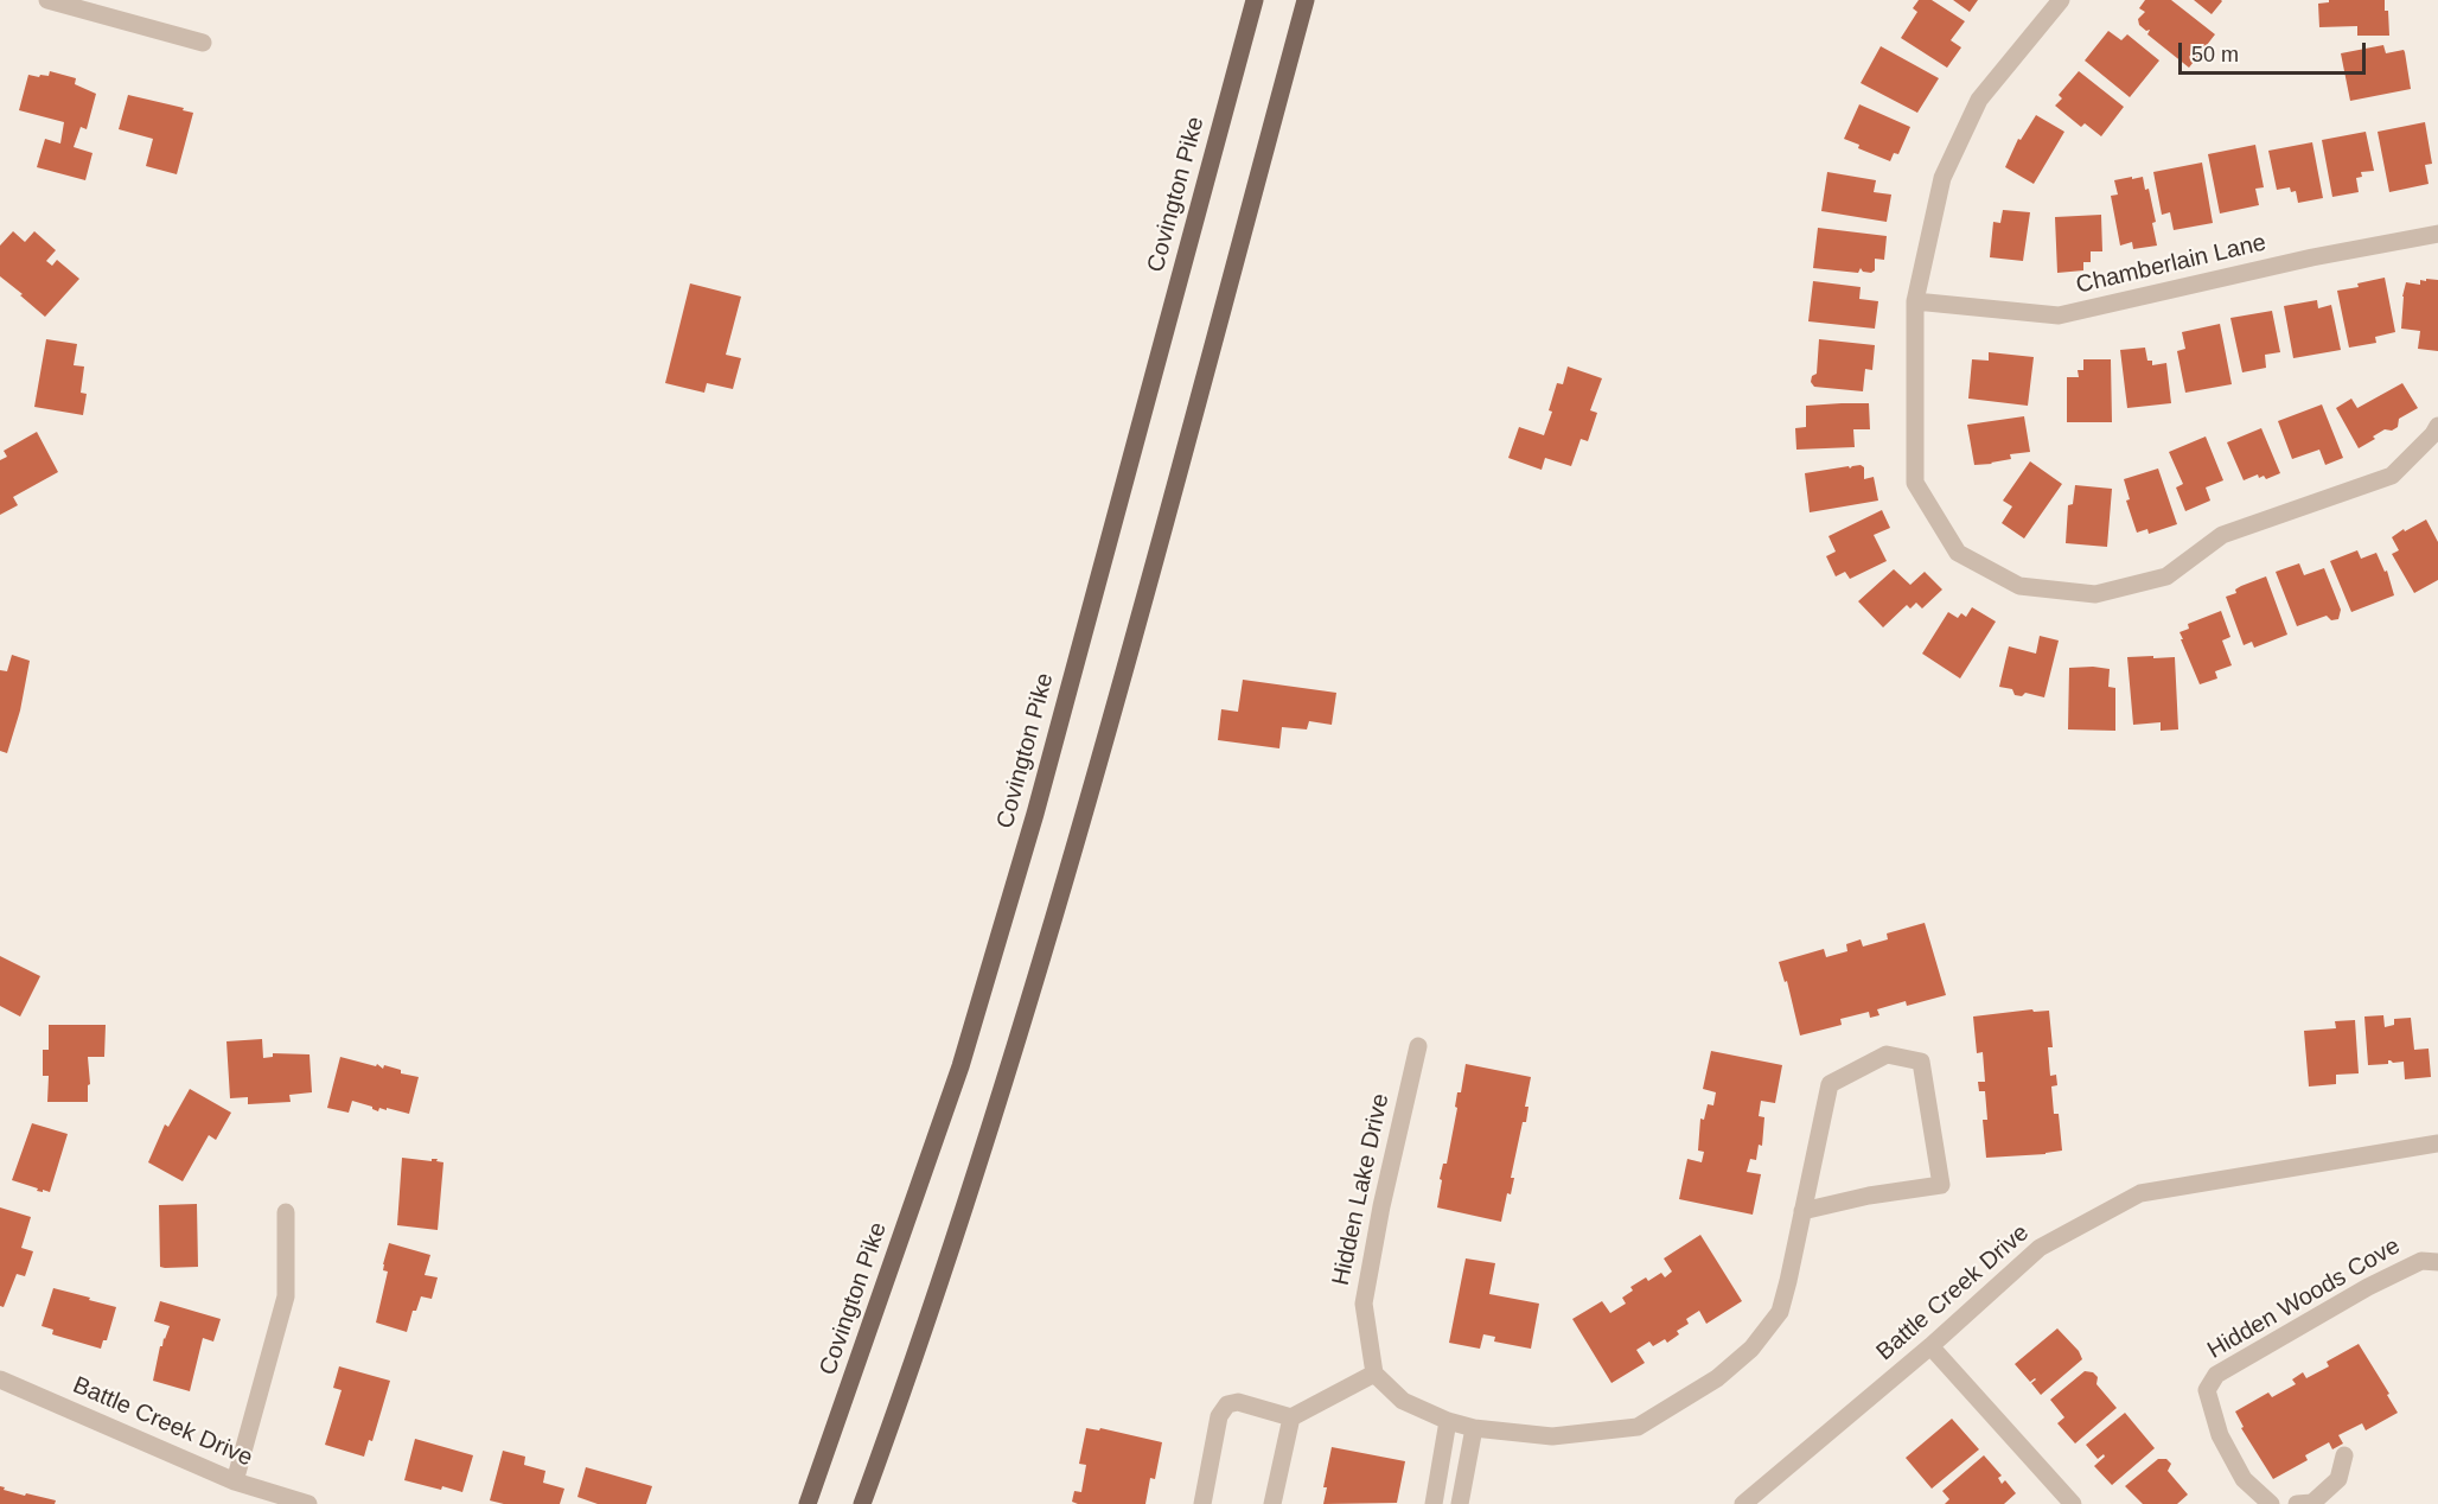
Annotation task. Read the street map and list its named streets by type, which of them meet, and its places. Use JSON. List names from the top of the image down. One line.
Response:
{"streets":{"main road":["Covington Pike"],"street":["Chamberlain Lane","Hidden Lake Drive","Battle Creek Drive","Hidden Woods Cove"]},"scale_bar":"50 m"}
